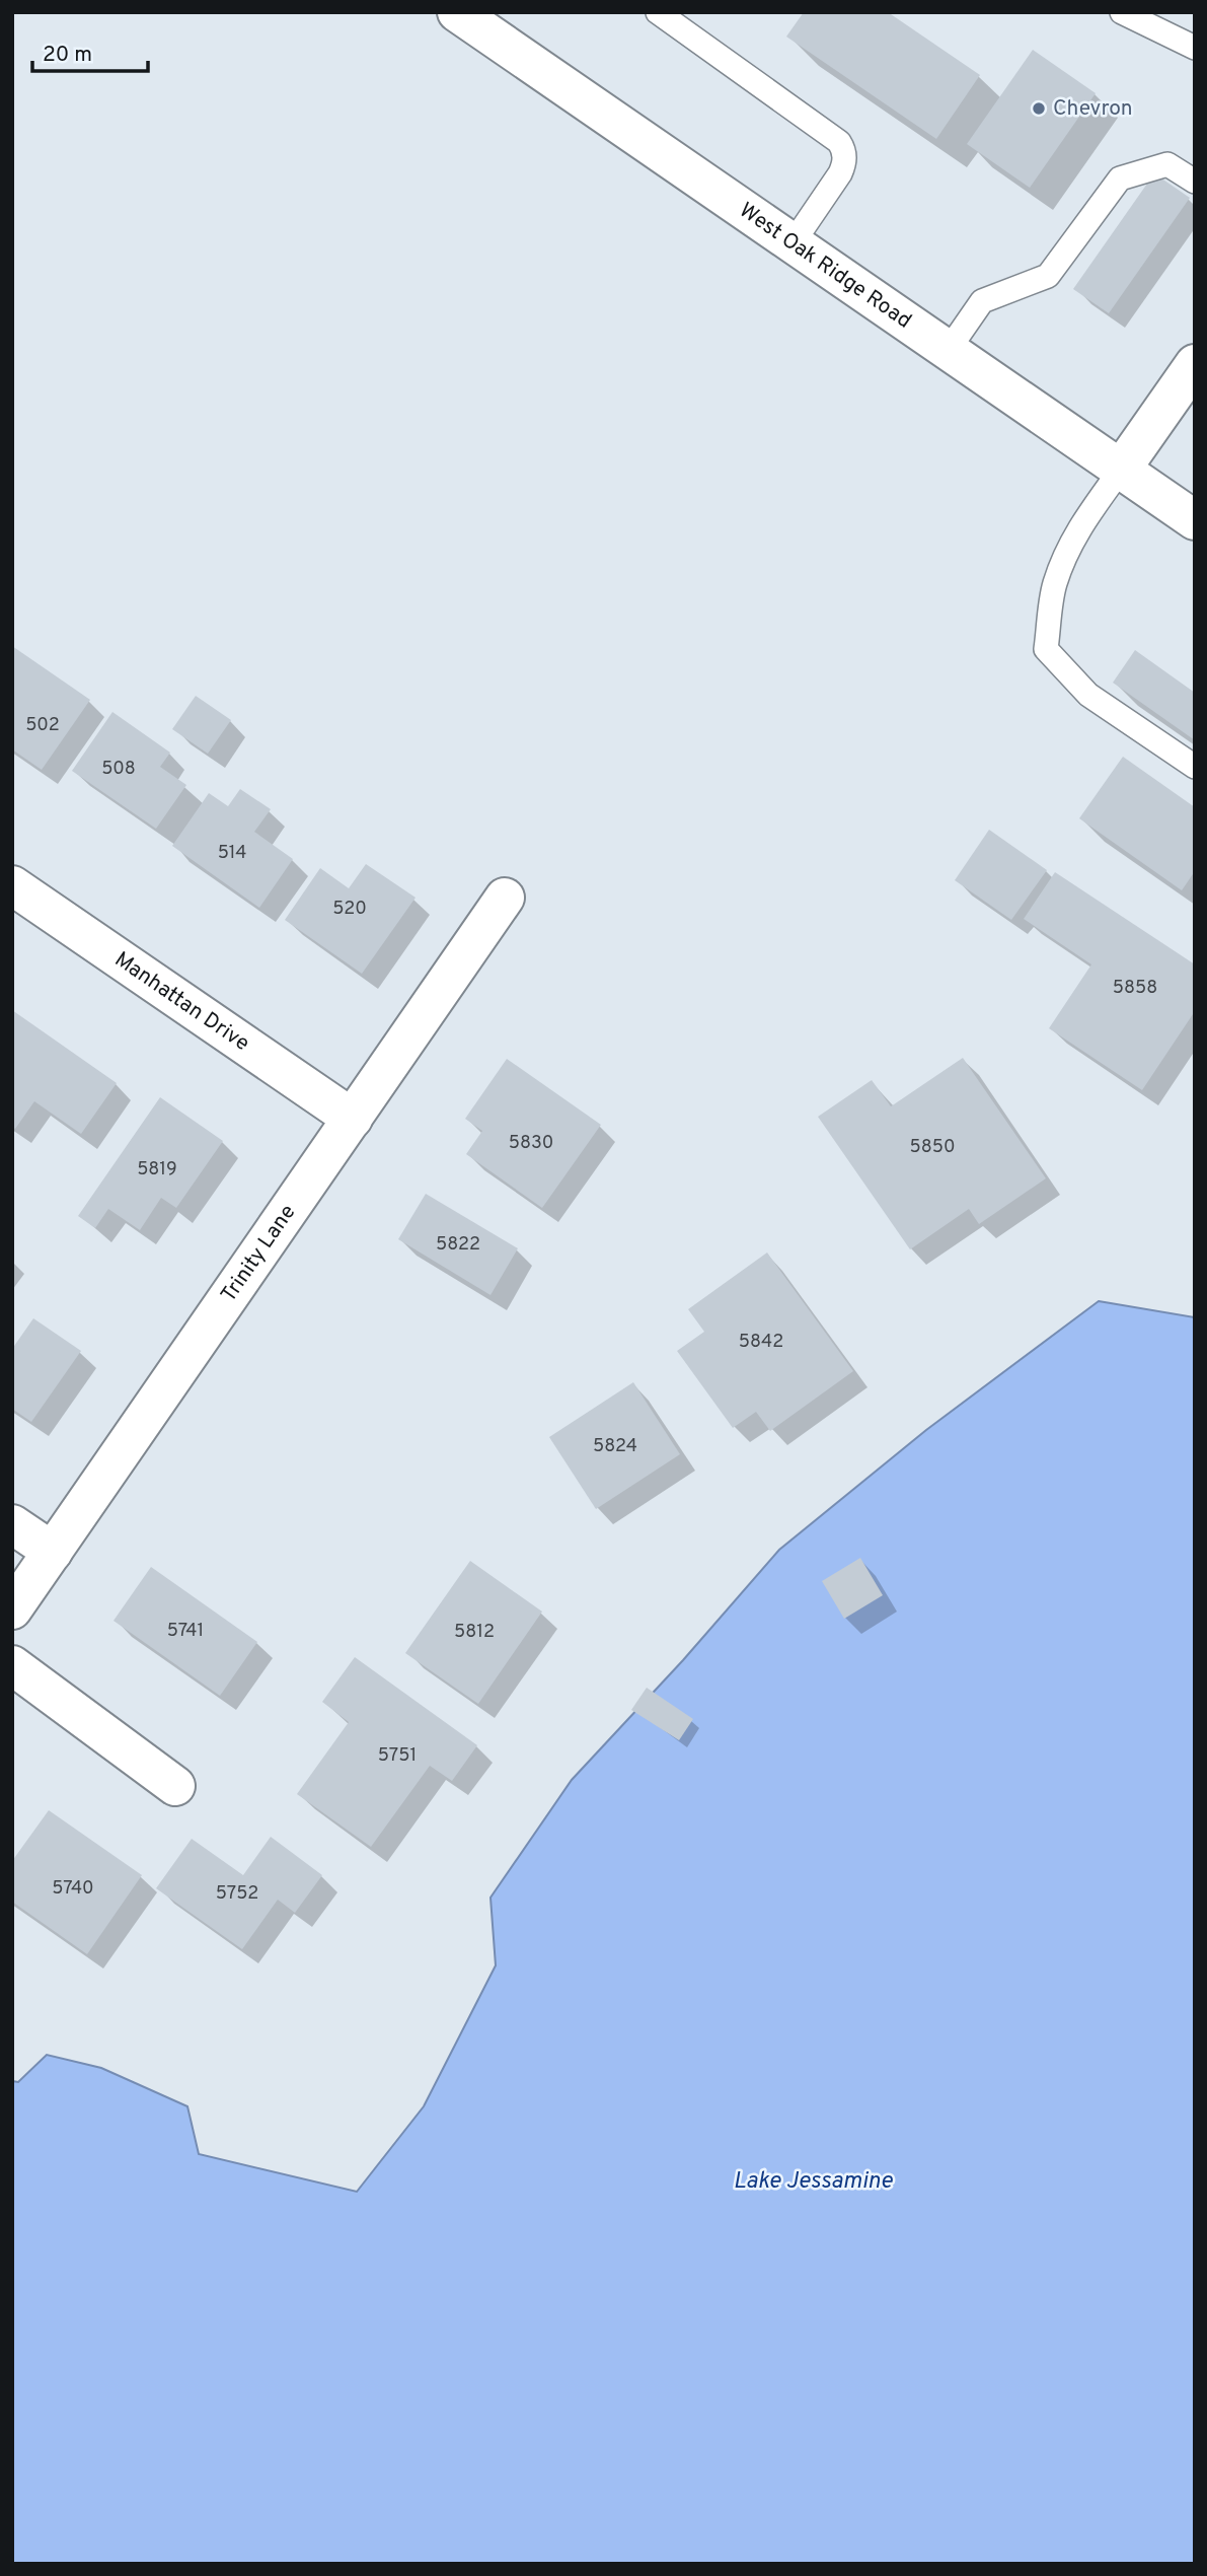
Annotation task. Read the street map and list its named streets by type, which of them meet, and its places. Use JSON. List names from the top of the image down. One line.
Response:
{"streets":{"street":["West Oak Ridge Road","Manhattan Drive","Trinity Lane"]},"crossings":[["Manhattan Drive","Trinity Lane"]],"water":["Lake Jessamine"],"places":["Chevron"],"house_numbers":["502","508","514","520","5858","5830","5850","5819","5822","5842","5824","5741","5812","5751","5740","5752"],"scale_bar":"20 m"}
